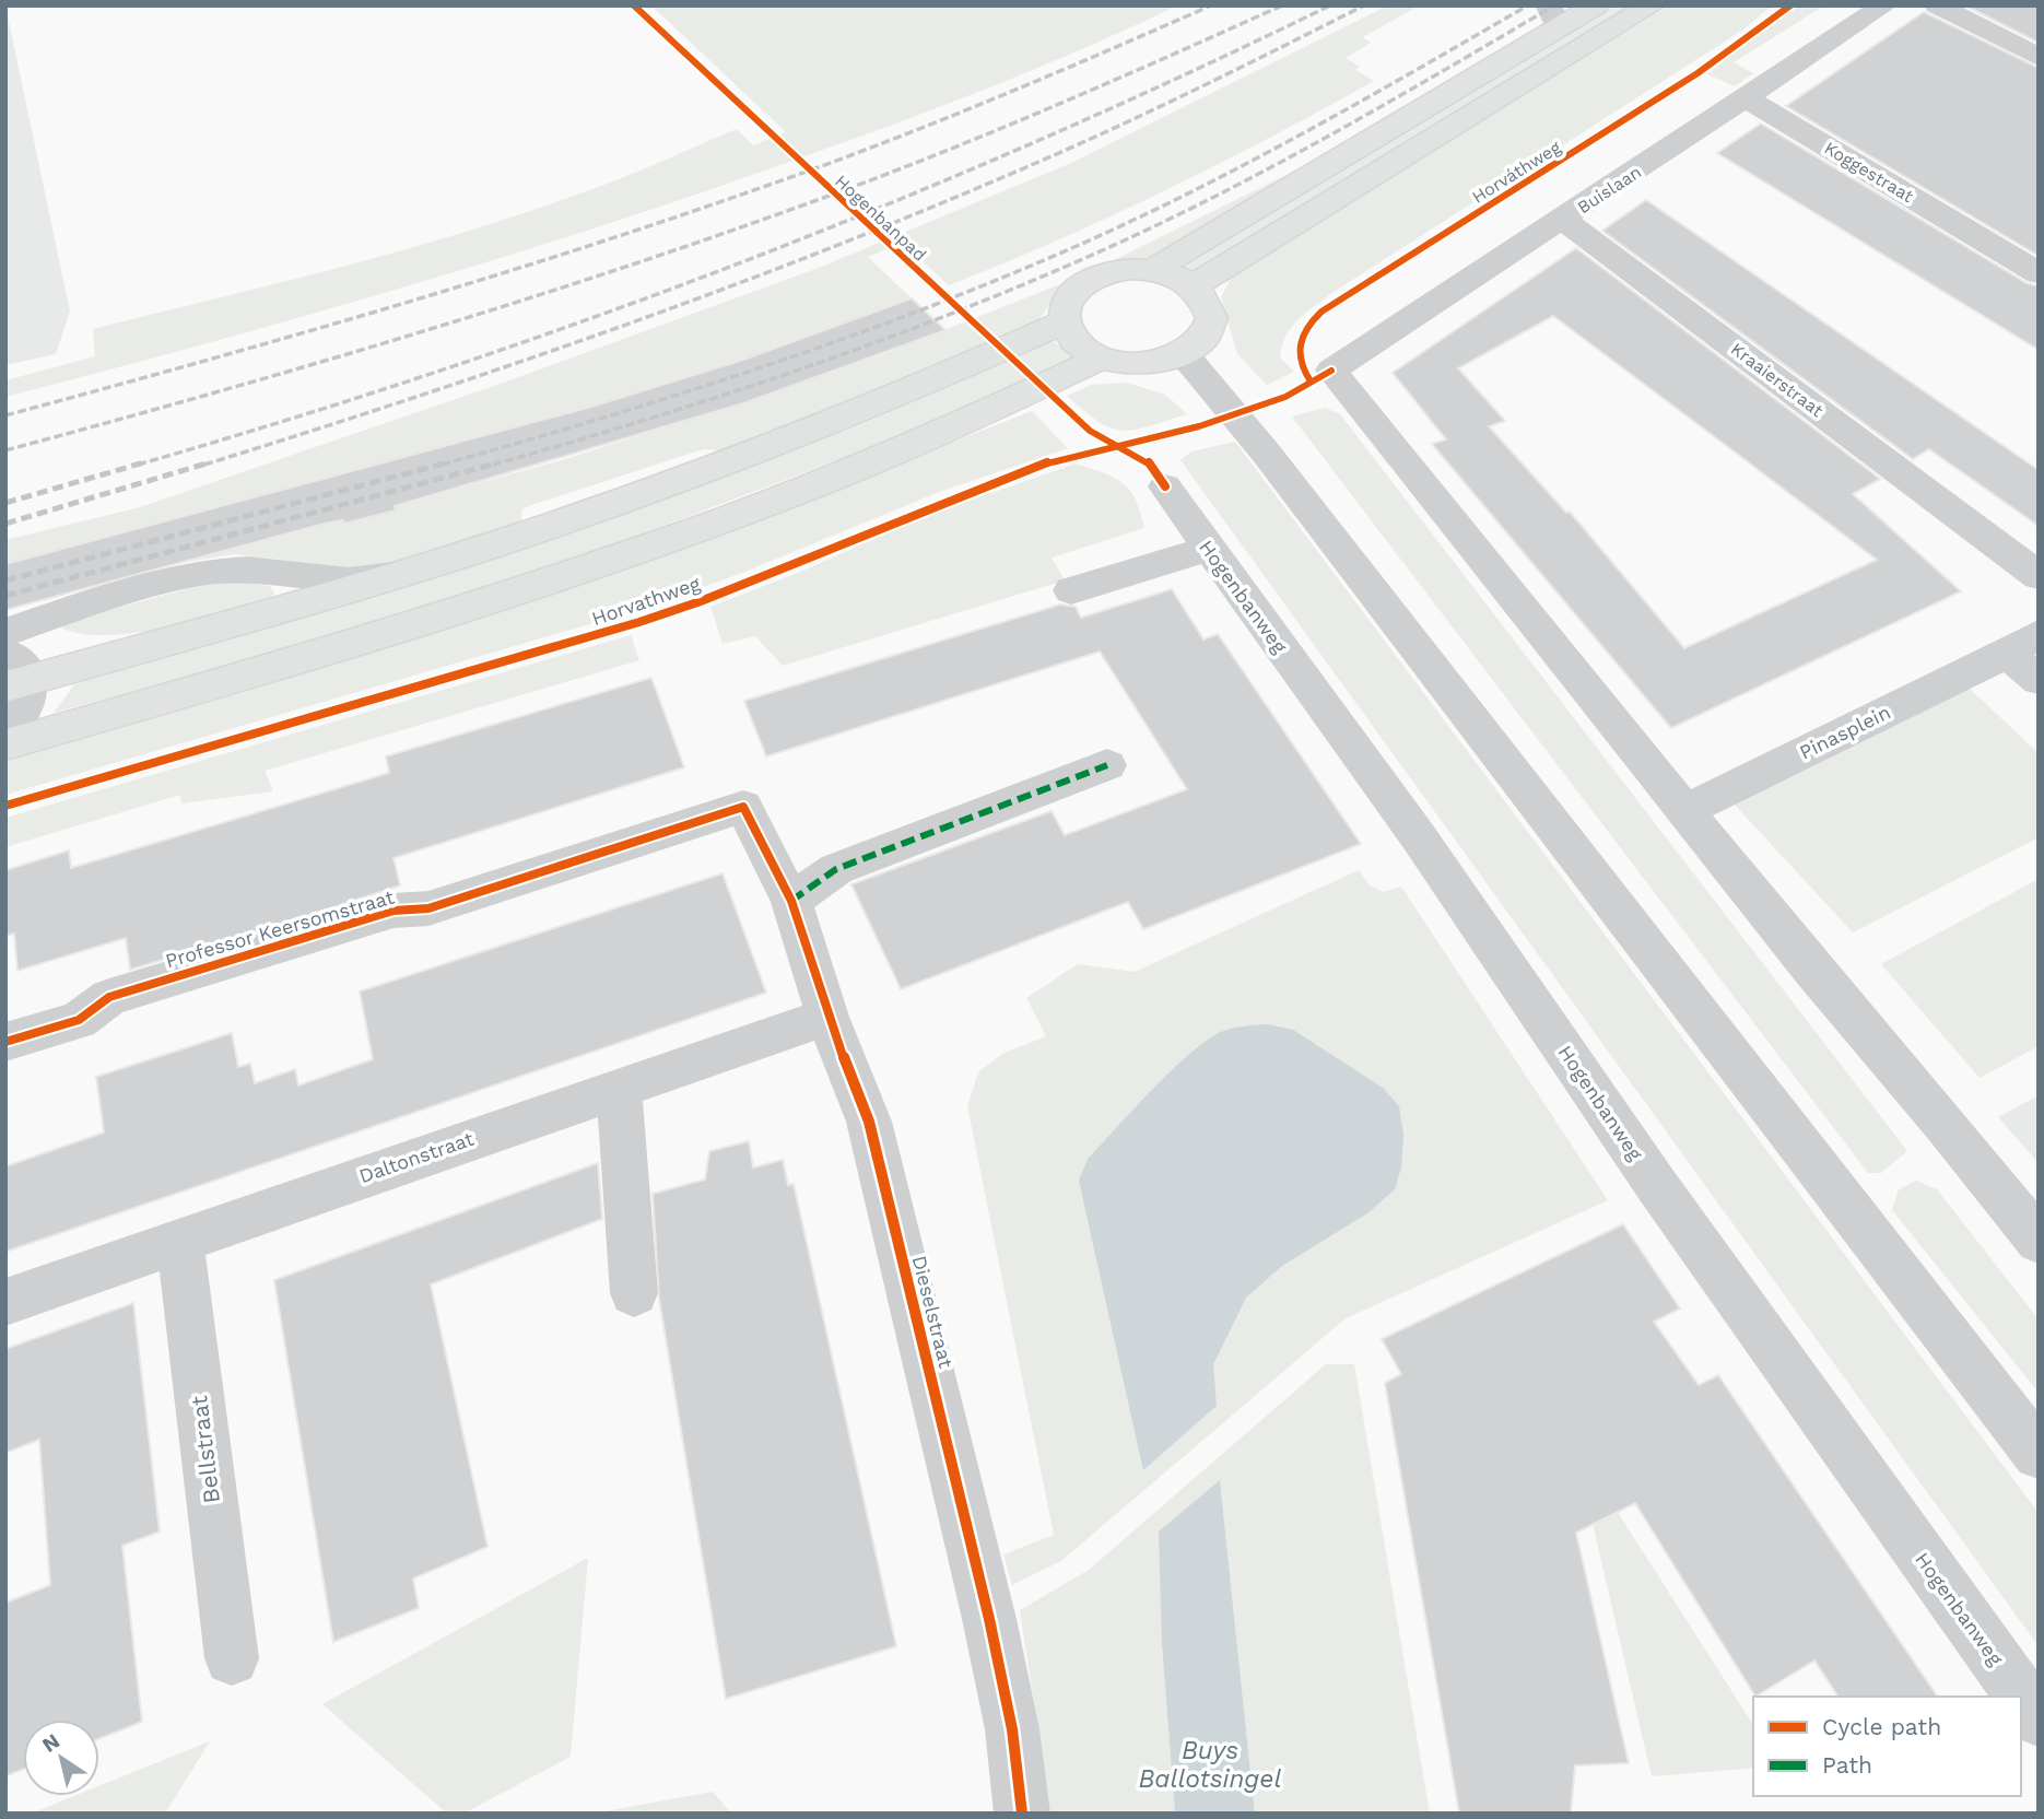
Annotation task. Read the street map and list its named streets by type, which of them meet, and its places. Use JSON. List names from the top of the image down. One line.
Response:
{"streets":{"street":["Koggestraat","Buislaan","Kraaierstraat","Hogenbanweg","Pinasplein","Professor Keersomstraat","Daltonstraat","Dieselstraat","Bellstraat"],"cycle path":["Horváthweg","Hogenbanpad","Horvathweg"]},"crossings":[["Koggestraat","Buislaan"],["Buislaan","Kraaierstraat"],["Buislaan","Pinasplein"],["Professor Keersomstraat","Dieselstraat"],["Daltonstraat","Dieselstraat"],["Daltonstraat","Bellstraat"]],"water":["Buys Ballotsingel"],"legend":["Cycle path","Path"],"north":"top left"}
